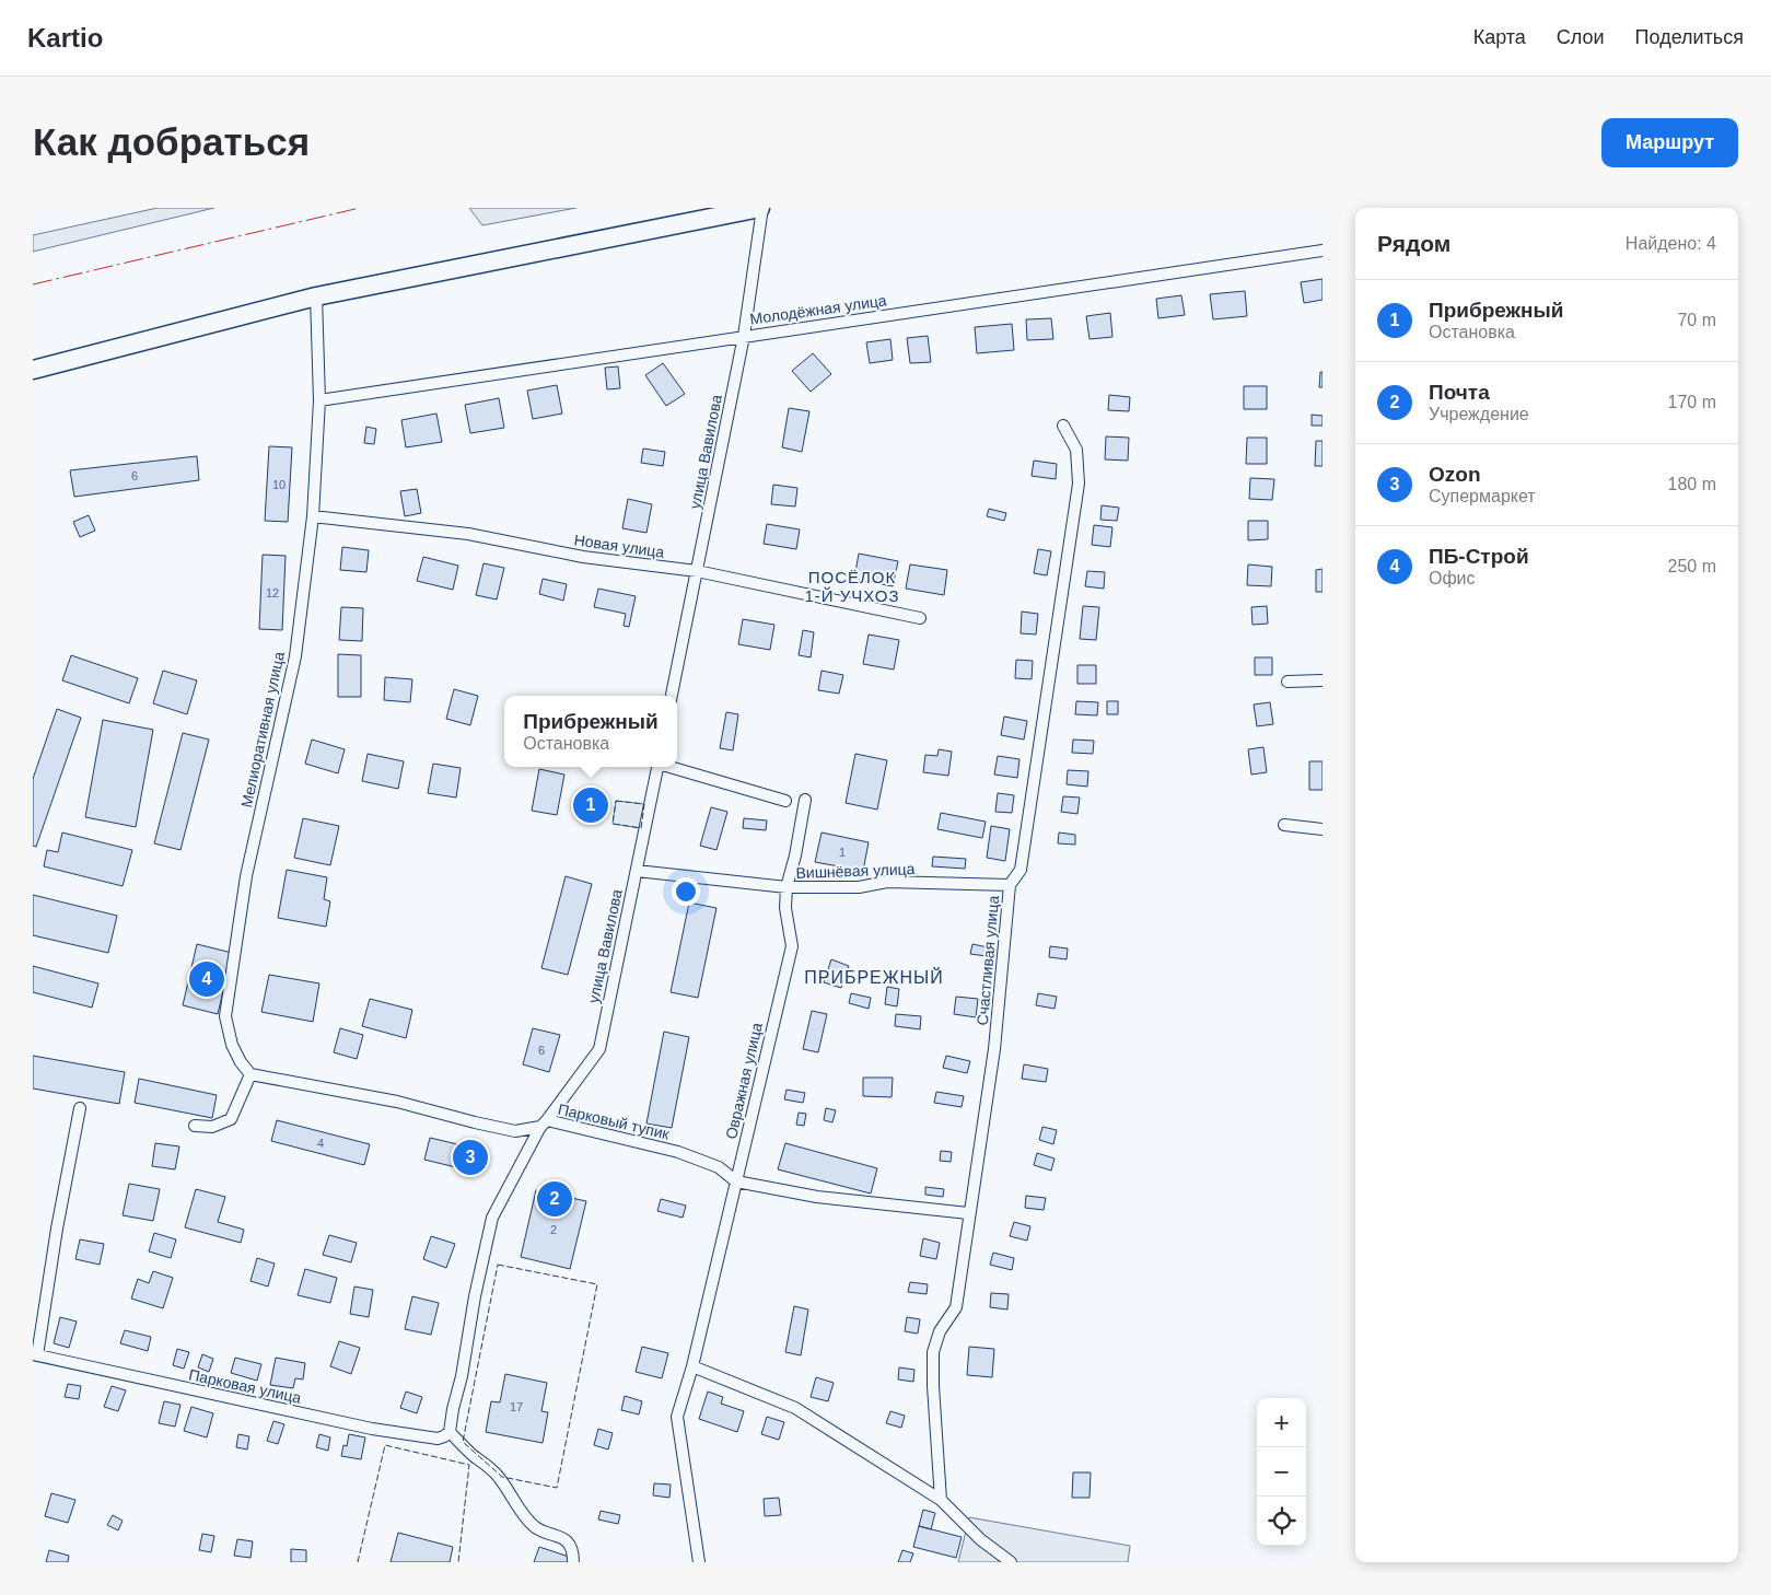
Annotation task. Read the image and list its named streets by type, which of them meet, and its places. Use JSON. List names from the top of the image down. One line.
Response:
{"streets":{"street":["Молодёжная улица","улица Вавилова","Новая улица","Мелиоративная улица","Вишнёвая улица","Счастливая улица","Овражная улица","Парковый тупик","Парковая улица"]},"crossings":[["Молодёжная улица","улица Вавилова"],["Молодёжная улица","Мелиоративная улица"],["улица Вавилова","Новая улица"],["улица Вавилова","Вишнёвая улица"],["улица Вавилова","Парковый тупик"],["улица Вавилова","Парковая улица"],["Новая улица","Мелиоративная улица"],["Мелиоративная улица","Парковый тупик"],["Вишнёвая улица","Счастливая улица"],["Вишнёвая улица","Овражная улица"],["Счастливая улица","Парковый тупик"],["Овражная улица","Парковый тупик"]],"districts":["ПОСЁЛОК 1-Й УЧХОЗ","ПРИБРЕЖНЫЙ"],"house_numbers":["6","10","12","1","6","4","2","17"],"page":{"header":"Kartio","nav":["Карта","Слои","Поделиться"],"buttons":"Маршрут","title":"Как добраться","heading":["Рядом","Найдено: 4"],"list":[{"mark":"1","name":"Прибрежный","note":"Остановка","value":"70 m"},{"mark":"2","name":"Почта","note":"Учреждение","value":"170 m"},{"mark":"3","name":"Ozon","note":"Супермаркет","value":"180 m"},{"mark":"4","name":"ПБ-Строй","note":"Офис","value":"250 m"}],"popup":["Прибрежный","Остановка"],"pins":["1","4","3","2"],"map_buttons":["+","−"]}}
